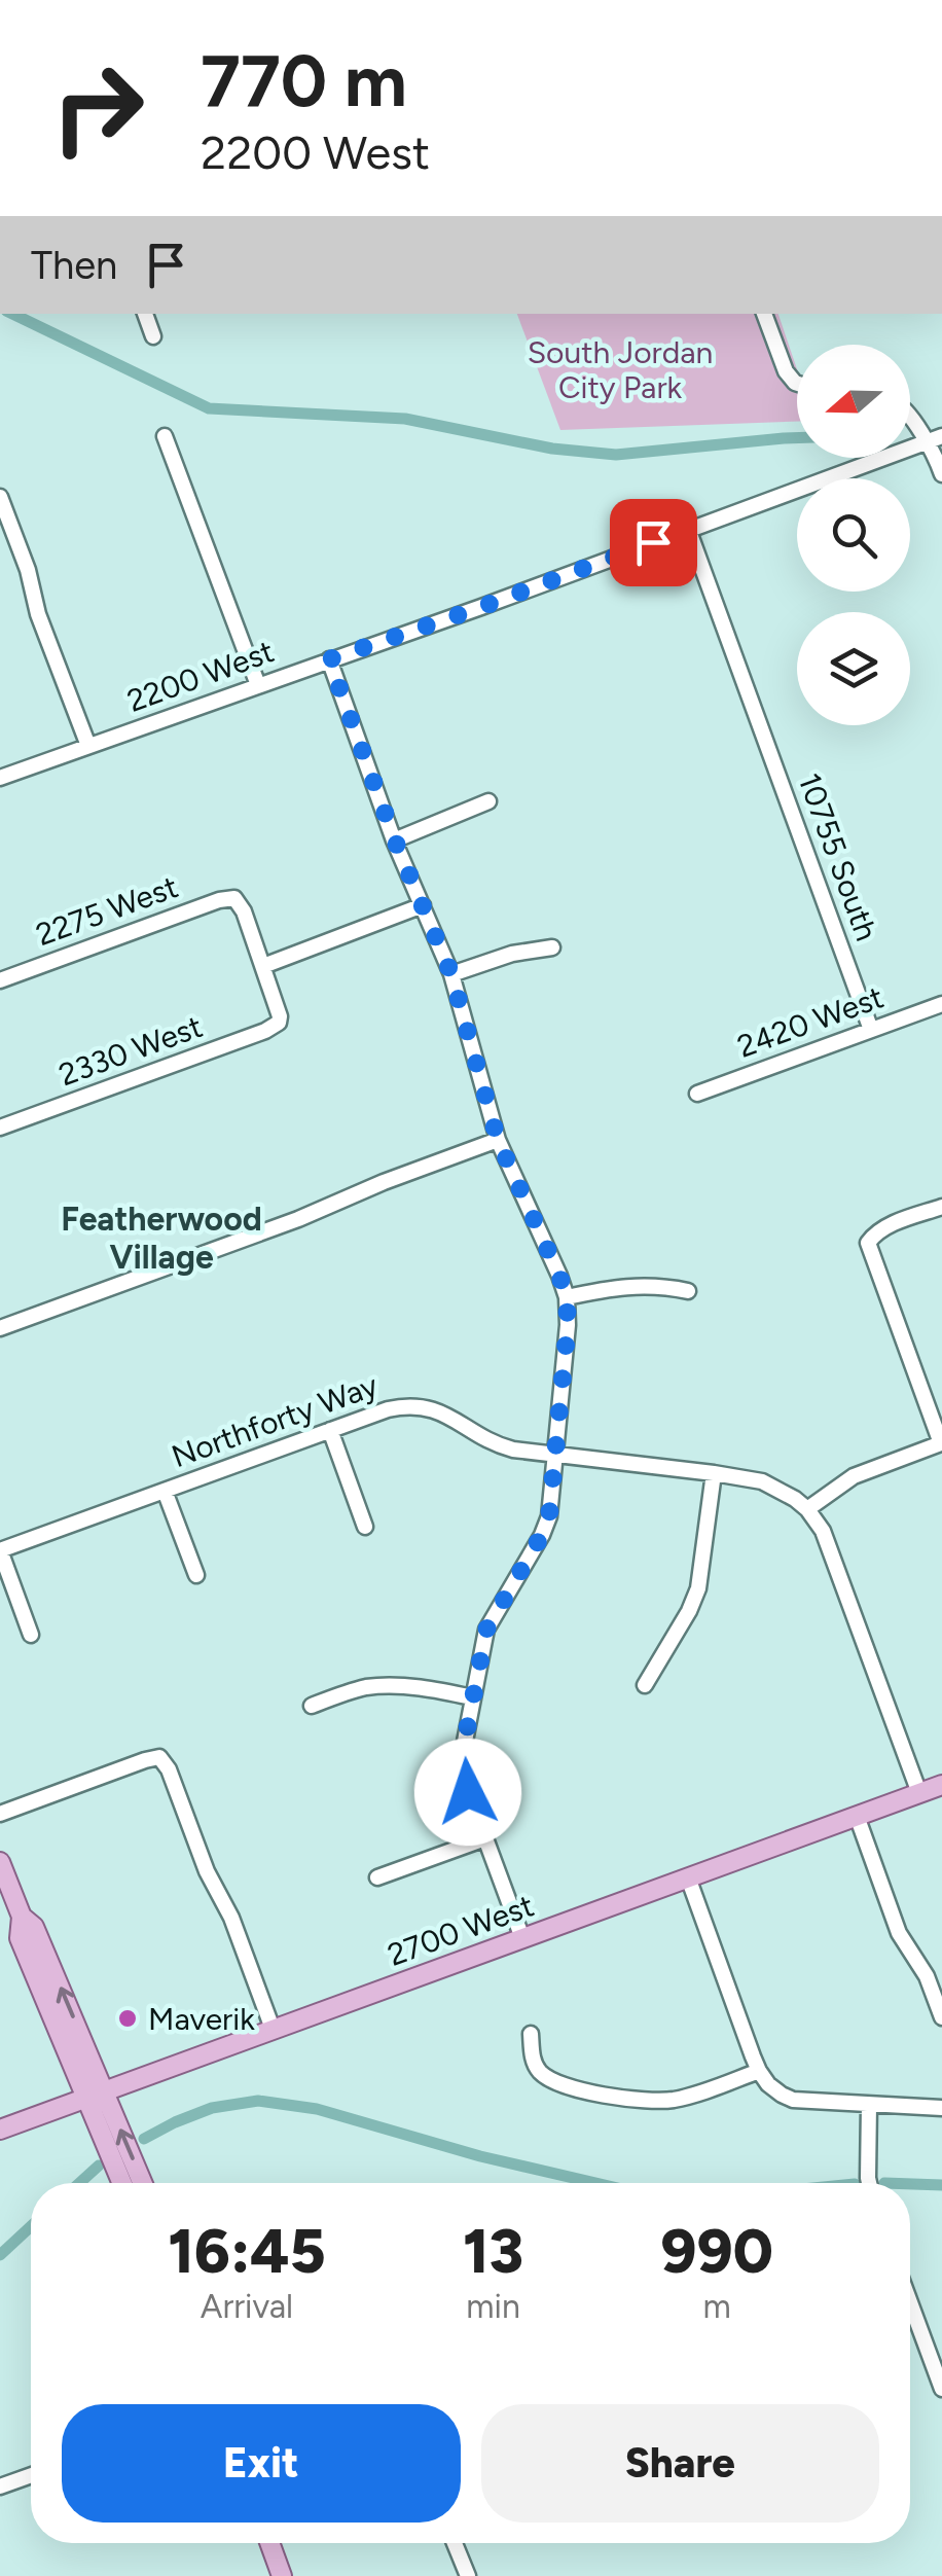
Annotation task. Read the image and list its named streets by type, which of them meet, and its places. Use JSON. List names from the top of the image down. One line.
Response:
{"streets":{"main road":["2700 West"],"street":["2200 West","10755 South","2275 West","2420 West","2330 West","Northforty Way"]},"crossings":[["2200 West","10755 South"],["10755 South","2420 West"],["2275 West","2330 West"],["Northforty Way","2700 West"]],"districts":["Featherwood Village"],"parks":["South Jordan City Park"],"places":["Maverik"],"north":"left","page":{"turn":["770 m","2200 West"],"then":"Then","eta":["16:45","Arrival","13","min","990","m"],"buttons":["Exit","Share"]}}
